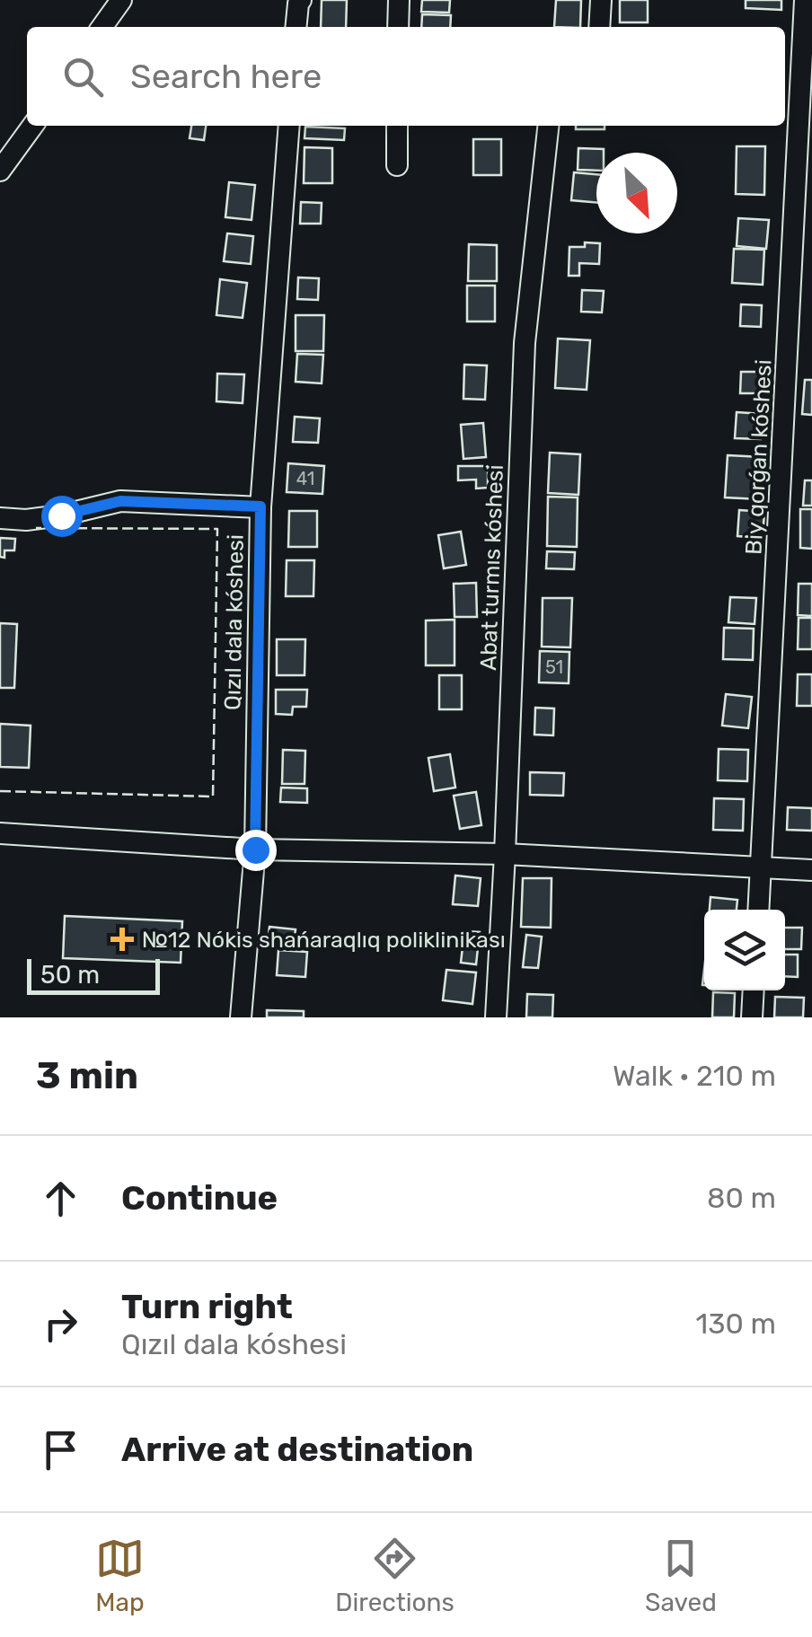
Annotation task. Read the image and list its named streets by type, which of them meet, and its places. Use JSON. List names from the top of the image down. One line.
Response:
{"streets":{"street":["Biy qorǵan kóshesi","Abat turmıs kóshesi","Qızıl dala kóshesi"]},"places":{"health":["№12 Nókis shańaraqlıq poliklinikası"]},"house_numbers":["41","51"],"scale_bar":"50 m","north":"bottom right","page":{"search":"Search here","scale":"50 m","heading":["3 min","Walk · 210 m"],"list":[["Continue","80 m"],["Turn right","Qızıl dala kóshesi","130 m"],"Arrive at destination"],"nav":["Map","Directions","Saved"]}}
